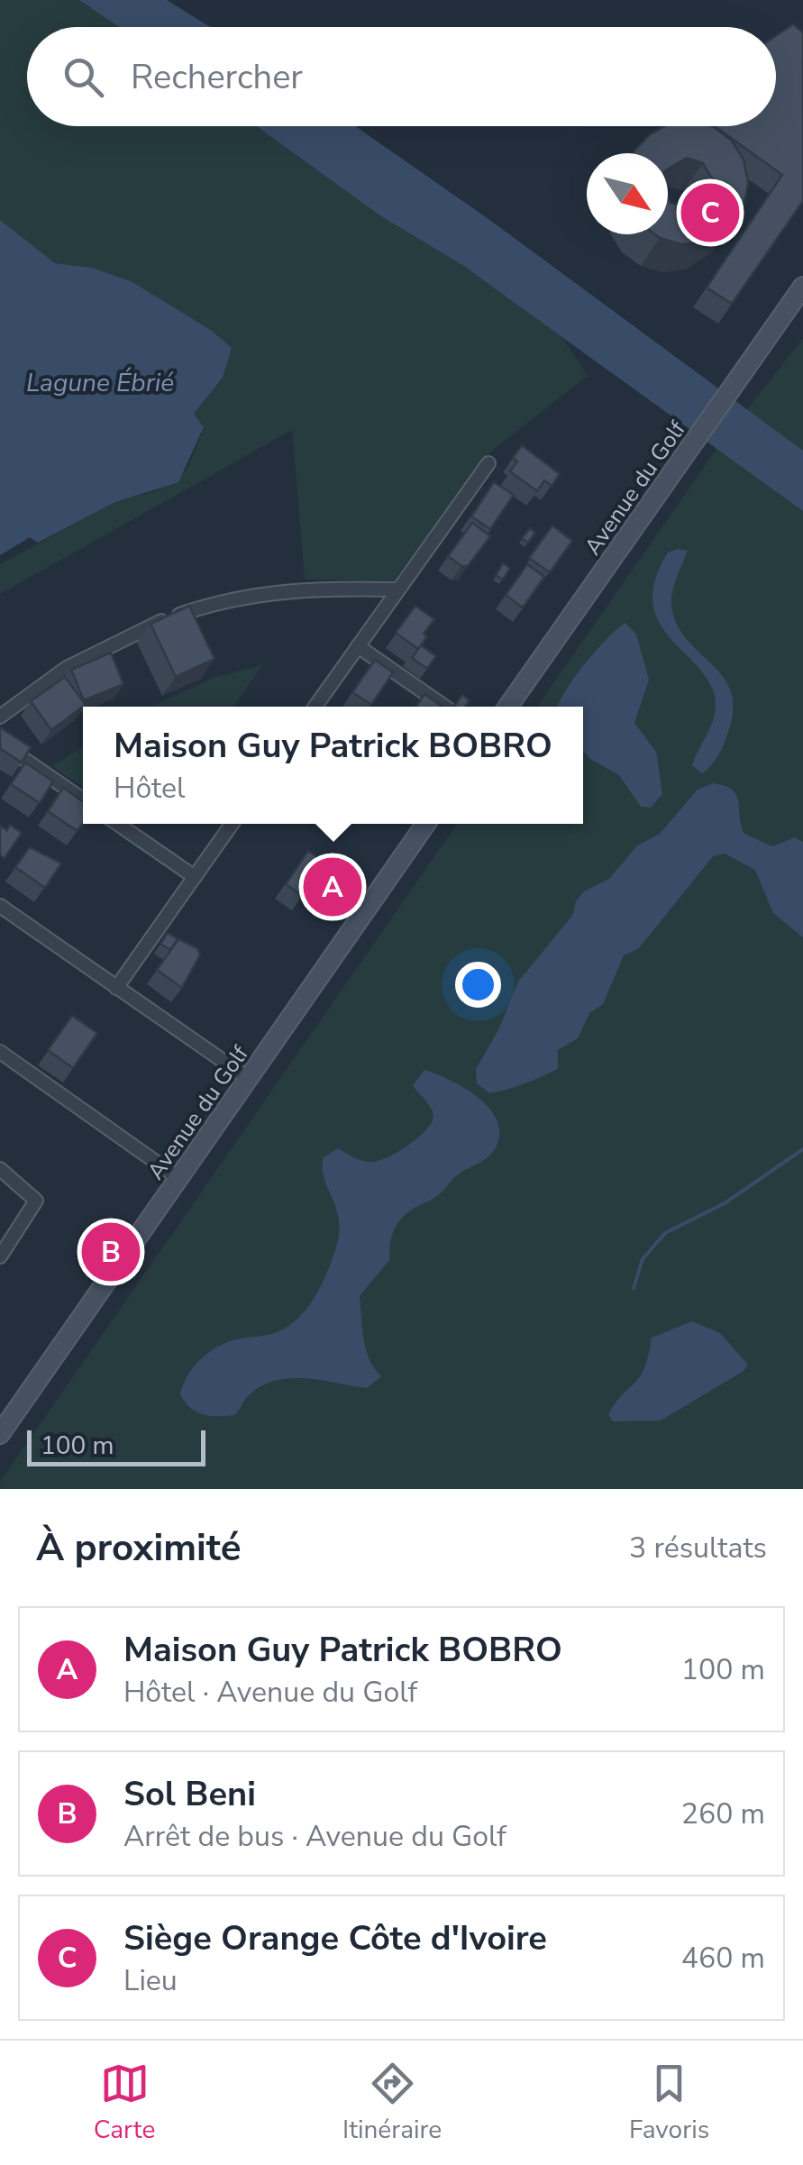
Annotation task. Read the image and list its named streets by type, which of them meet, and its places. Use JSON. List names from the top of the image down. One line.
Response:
{"streets":{"main road":["Avenue du Golf"]},"water":["Lagune Ébrié"],"scale_bar":"100 m","north":"bottom right","page":{"search":"Rechercher","pins":["C","A","B"],"popup":["Maison Guy Patrick BOBRO","Hôtel"],"scale":"100 m","heading":["À proximité","3 résultats"],"list":[{"mark":"A","name":"Maison Guy Patrick BOBRO","note":"Hôtel · Avenue du Golf","value":"100 m"},{"mark":"B","name":"Sol Beni","note":"Arrêt de bus · Avenue du Golf","value":"260 m"},{"mark":"C","name":"Siège Orange Côte d'Ivoire","note":"Lieu","value":"460 m"}],"nav":["Carte","Itinéraire","Favoris"]}}
